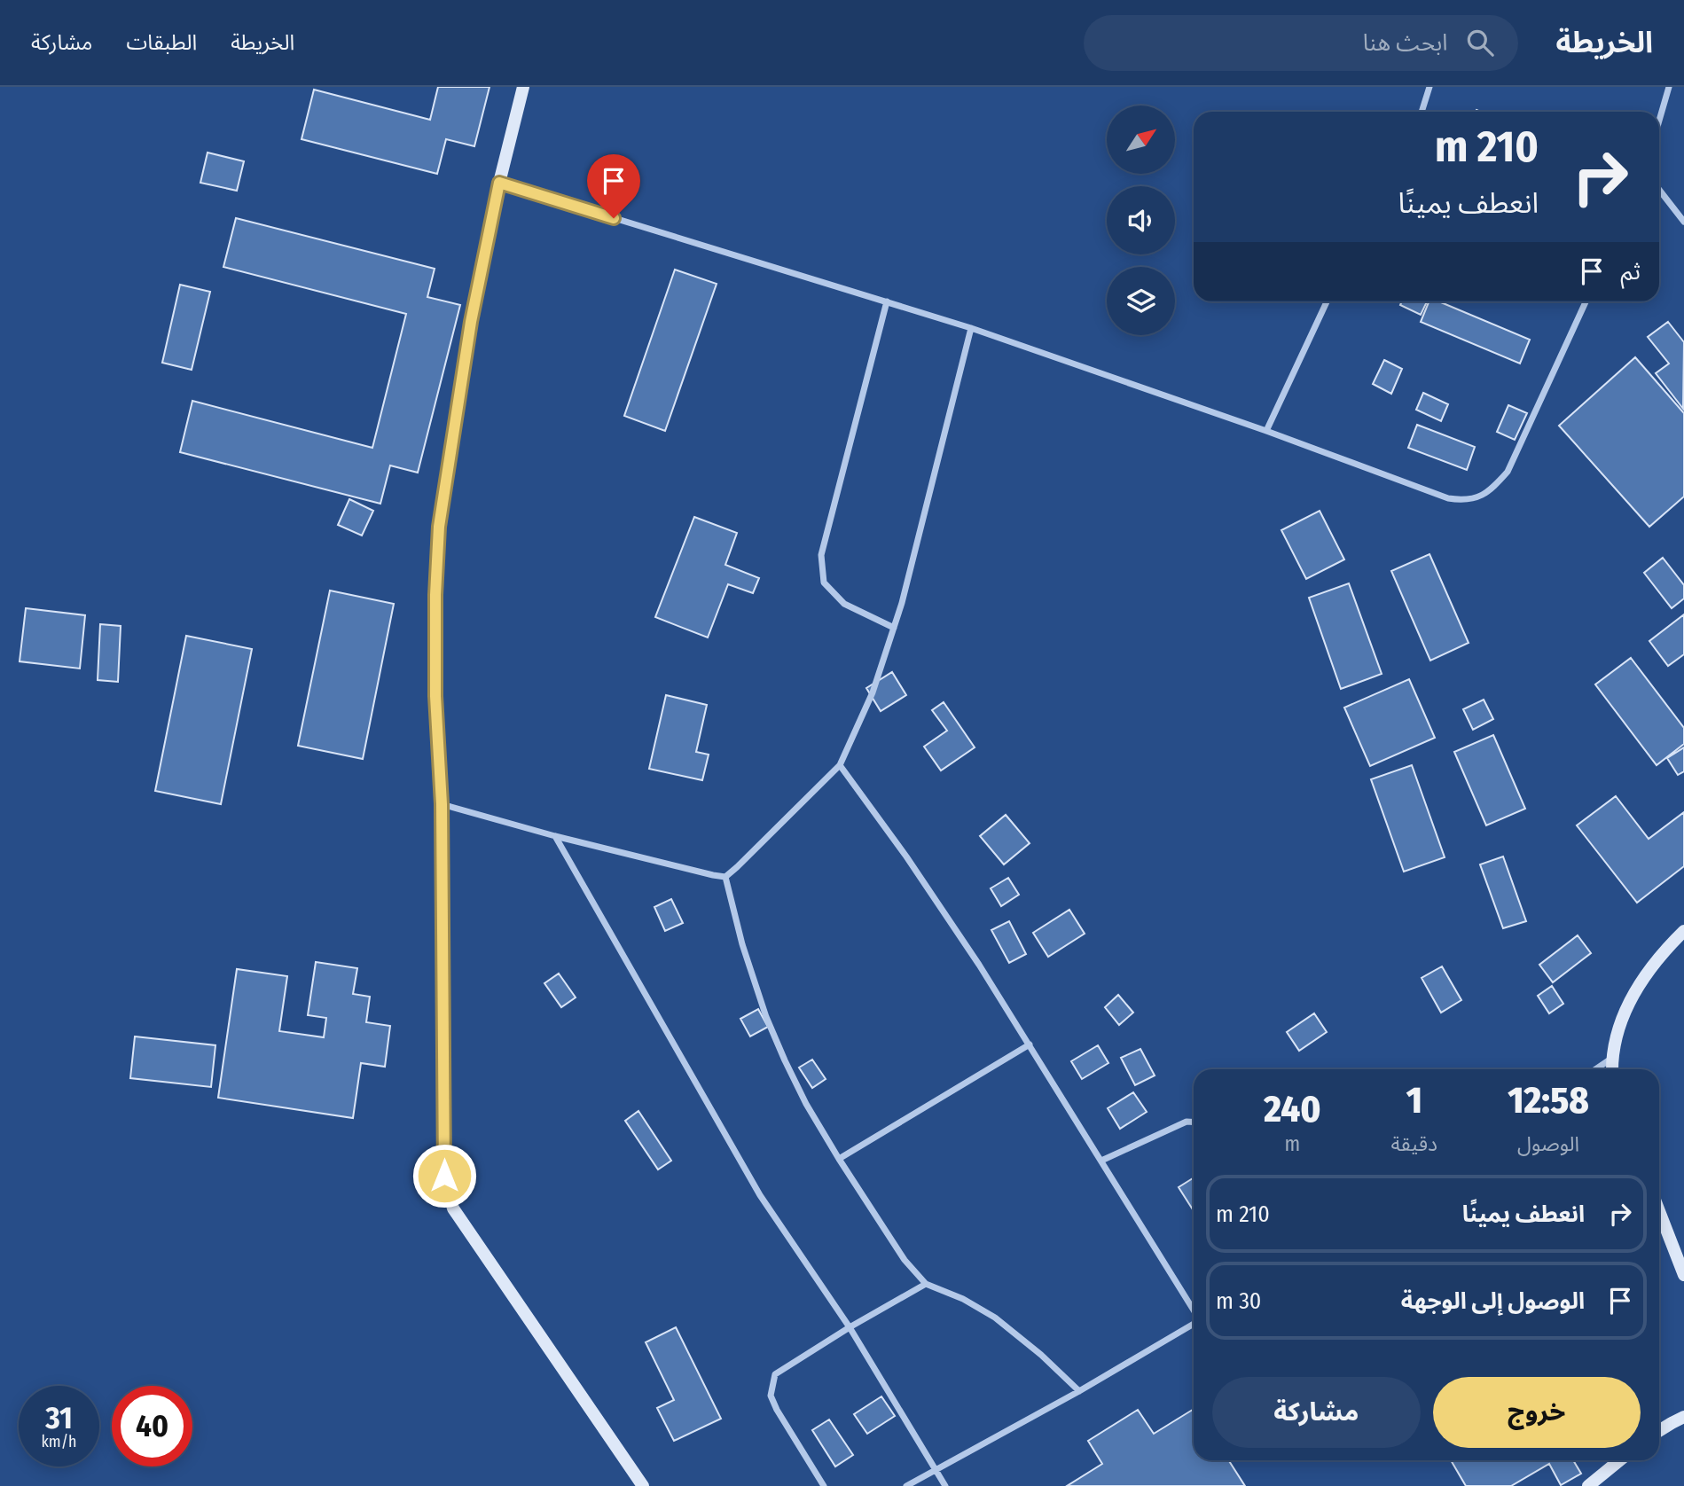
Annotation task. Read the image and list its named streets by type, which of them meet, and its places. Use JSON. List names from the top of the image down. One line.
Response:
{"north":"top right","page":{"header":"الخريطة","search":"ابحث هنا","nav":["الخريطة","الطبقات","مشاركة"],"turn":["210 m","انعطف يمينًا"],"then":"ثم","eta":["12:58","الوصول","1","دقيقة","240","m"],"list":[{"name":"انعطف يمينًا","value":"210 m"},{"name":"الوصول إلى الوجهة","value":"30 m"}],"buttons":["خروج","مشاركة"],"speed":"31 km/h","limit":"40"}}
